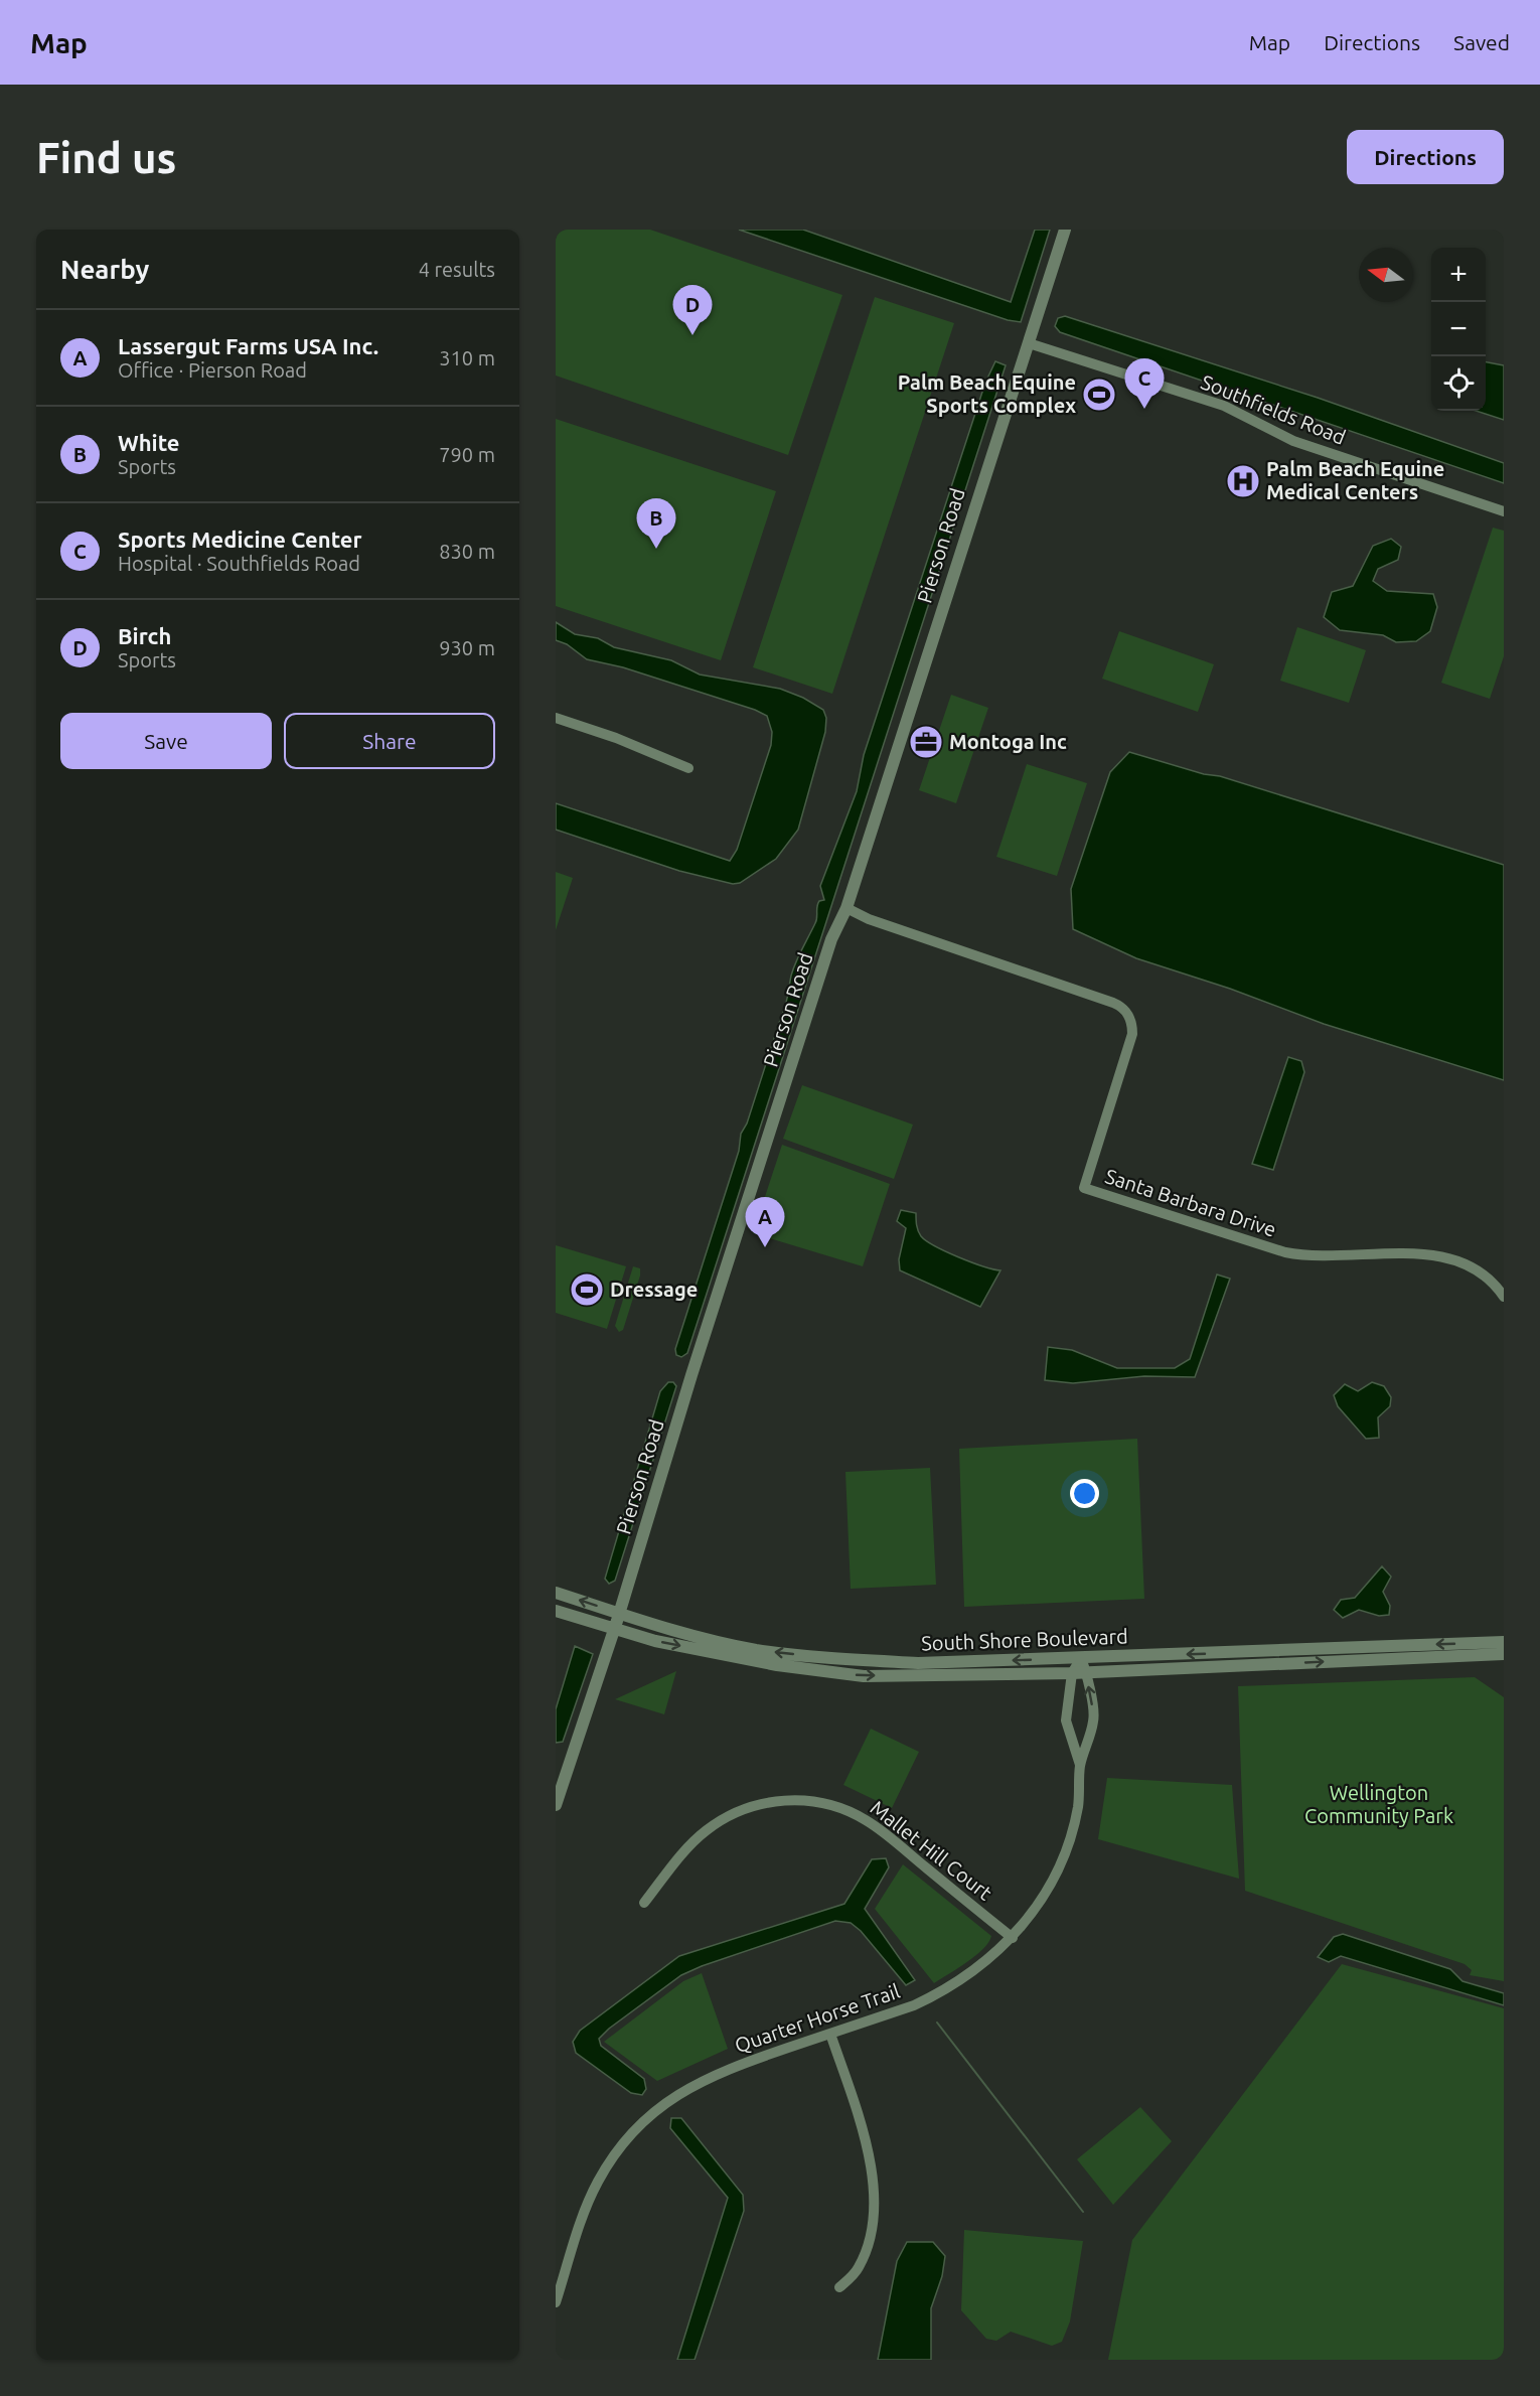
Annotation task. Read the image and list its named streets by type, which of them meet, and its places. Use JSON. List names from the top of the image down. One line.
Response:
{"streets":{"street":["Southfields Road","Pierson Road","Santa Barbara Drive","South Shore Boulevard","Mallet Hill Court","Quarter Horse Trail"]},"crossings":[["Southfields Road","Pierson Road"],["Pierson Road","Santa Barbara Drive"],["Pierson Road","South Shore Boulevard"],["South Shore Boulevard","Quarter Horse Trail"],["Mallet Hill Court","Quarter Horse Trail"]],"parks":["Wellington Community Park"],"places":{"sports":["Palm Beach Equine Sports Complex","Dressage"],"hospital":["Palm Beach Equine Medical Centers"],"office":["Montoga Inc"]},"north":"left","page":{"header":"Map","nav":["Map","Directions","Saved"],"buttons":["Directions",["Save","Share"]],"title":"Find us","heading":["Nearby","4 results"],"map_buttons":["+","−"],"pins":["D","C","B","A"],"list":[{"mark":"A","name":"Lassergut Farms USA Inc.","note":"Office · Pierson Road","value":"310 m"},{"mark":"B","name":"White","note":"Sports","value":"790 m"},{"mark":"C","name":"Sports Medicine Center","note":"Hospital · Southfields Road","value":"830 m"},{"mark":"D","name":"Birch","note":"Sports","value":"930 m"}]}}
